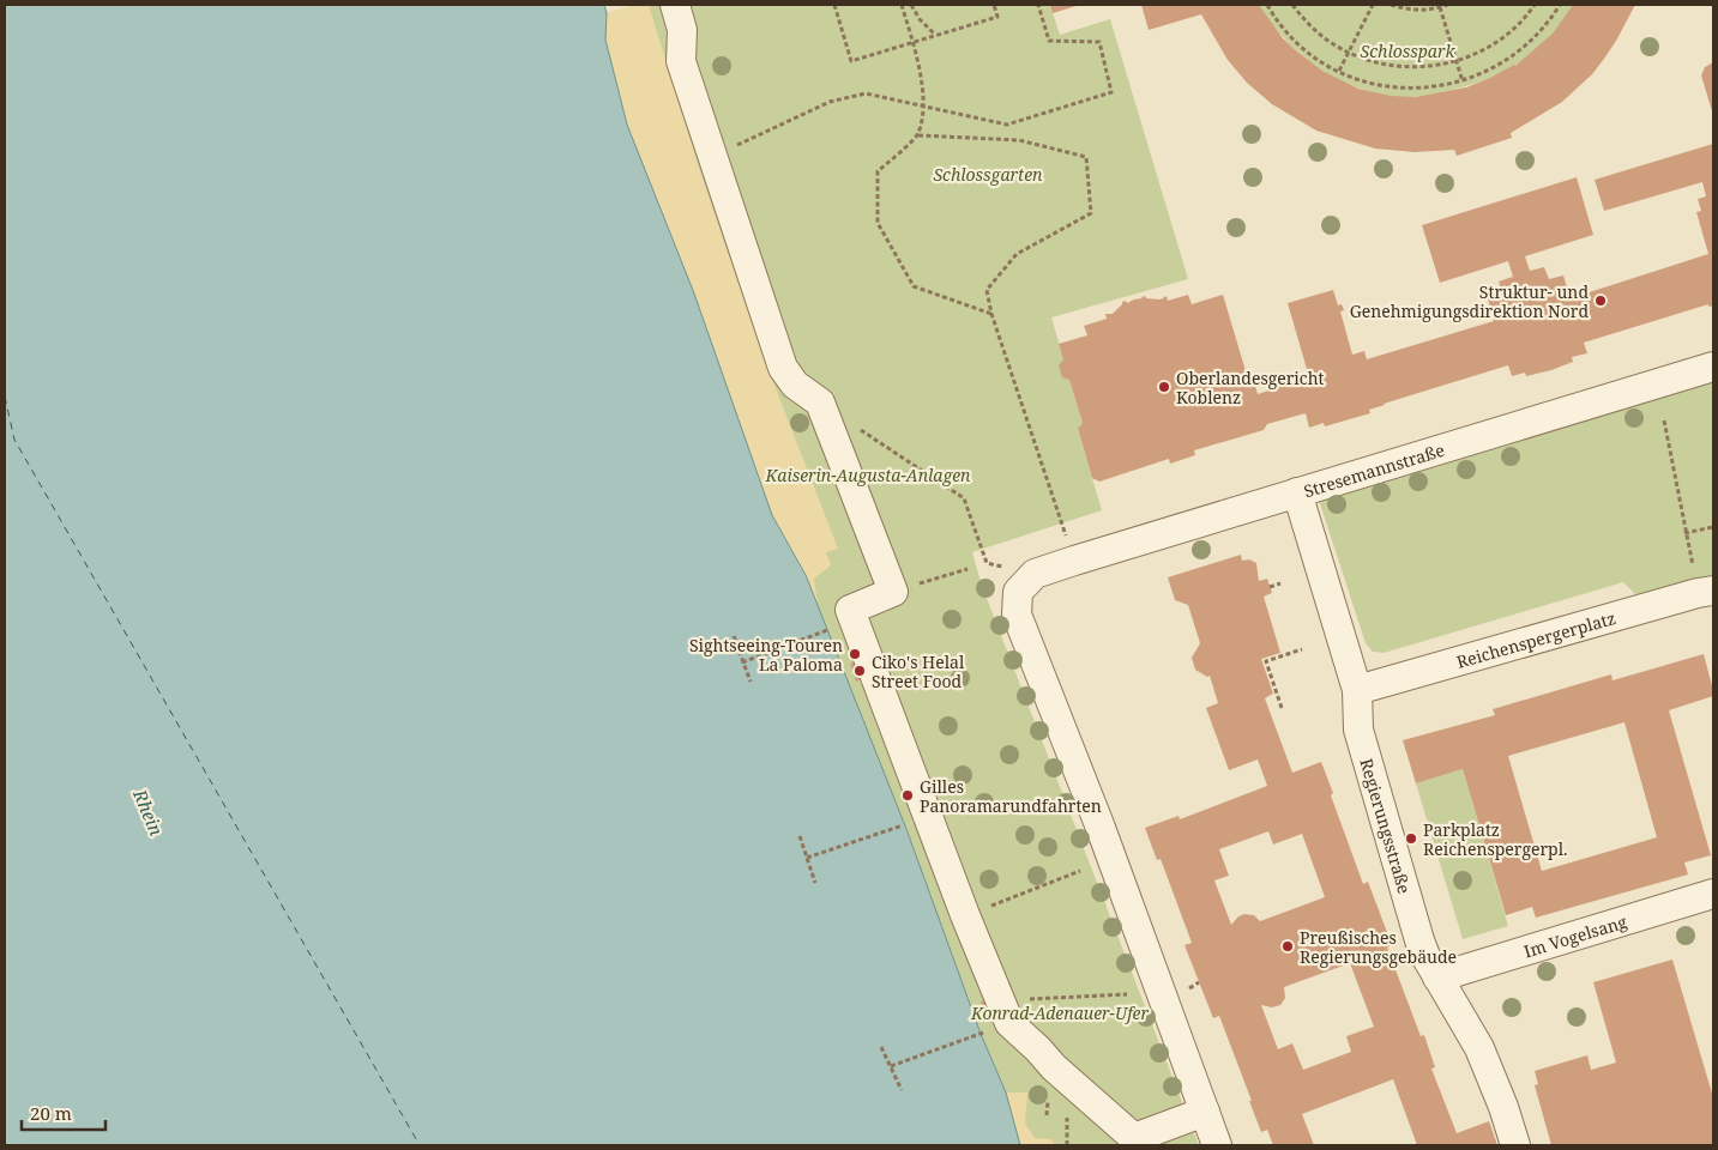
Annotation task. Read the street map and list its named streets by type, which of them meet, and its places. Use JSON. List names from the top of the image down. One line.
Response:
{"streets":{"street":["Stresemannstraße","Reichenspergerplatz","Regierungsstraße","Im Vogelsang"]},"crossings":[["Stresemannstraße","Regierungsstraße"],["Reichenspergerplatz","Regierungsstraße"],["Regierungsstraße","Im Vogelsang"]],"water":["Rhein"],"parks":["Schlosspark","Schlossgarten","Kaiserin-Augusta-Anlagen","Konrad-Adenauer-Ufer"],"places":["Struktur- und Genehmigungsdirektion Nord","Oberlandesgericht Koblenz","Sightseeing-Touren La Paloma","Ciko's Helal Street Food","Gilles Panoramarundfahrten","Parkplatz Reichenspergerpl.","Preußisches Regierungsgebäude"],"scale_bar":"20 m"}
